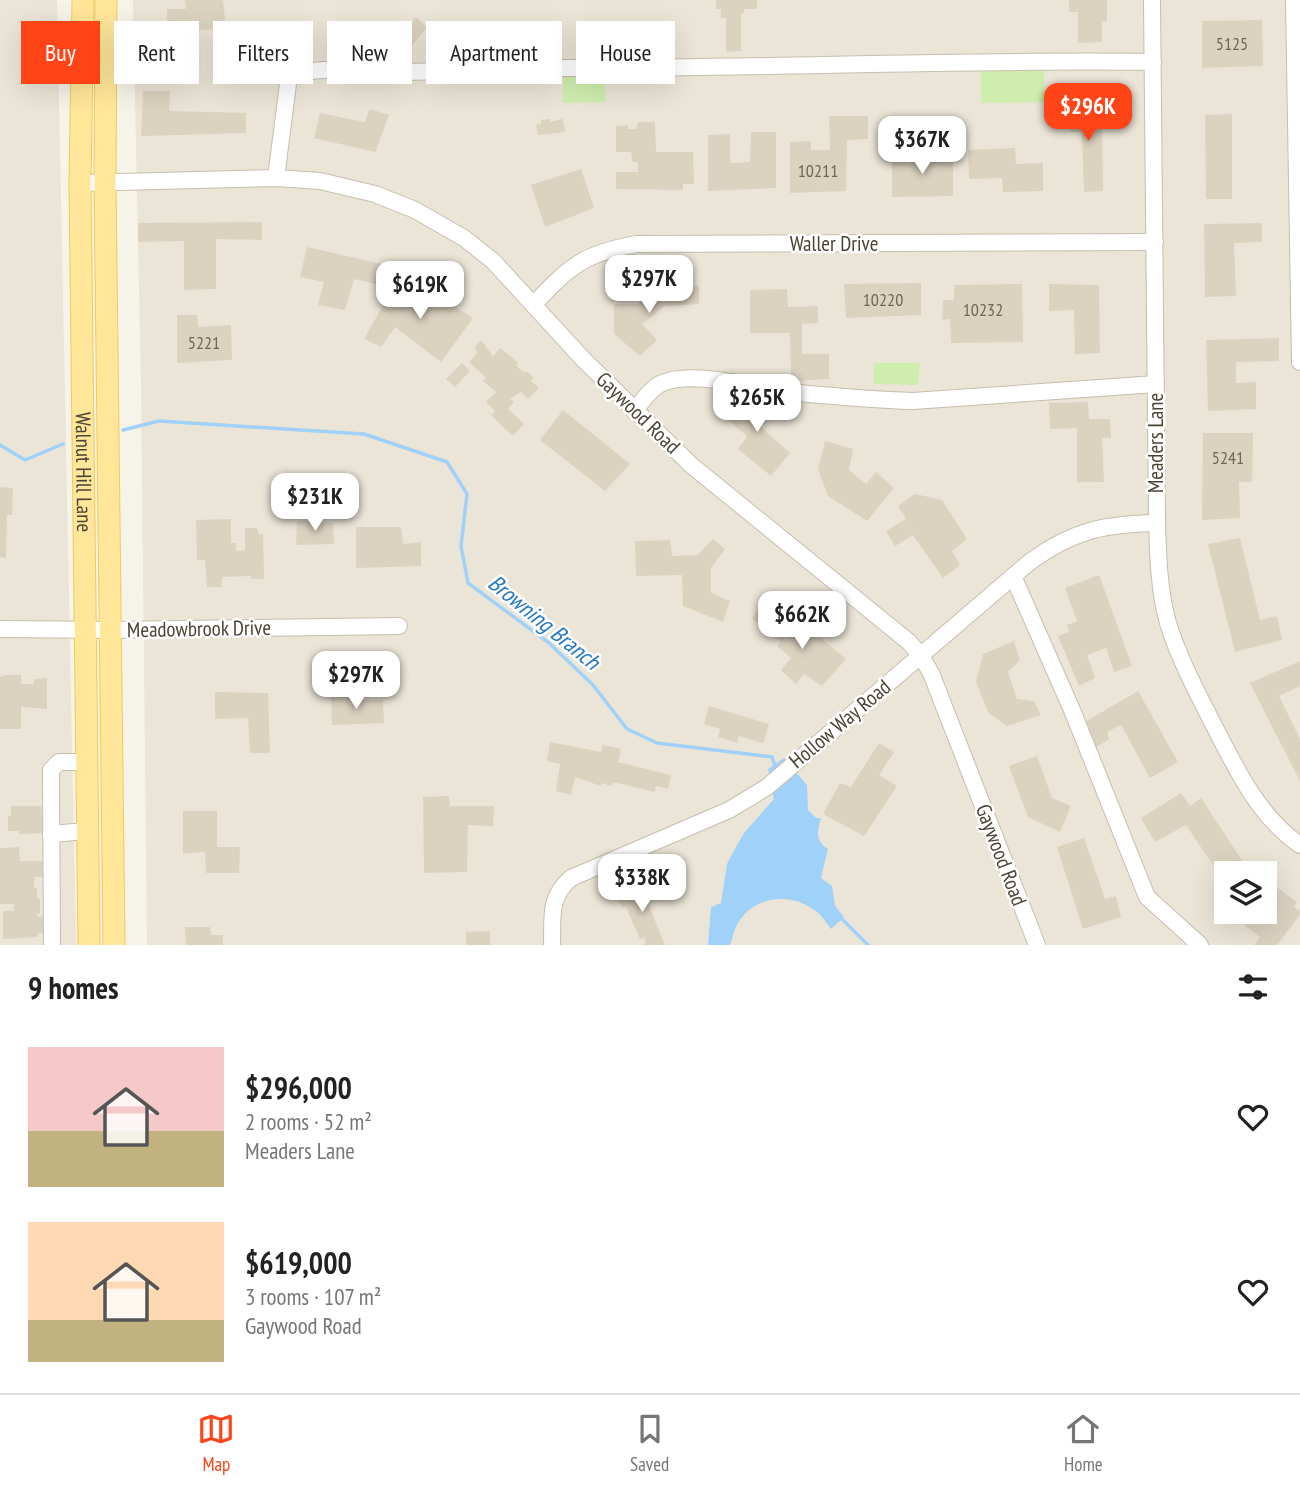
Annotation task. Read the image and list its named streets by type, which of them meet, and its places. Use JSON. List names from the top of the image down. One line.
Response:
{"streets":{"main road":["Walnut Hill Lane"],"street":["Waller Drive","Gaywood Road","Meaders Lane","Meadowbrook Drive","Hollow Way Road"]},"crossings":[["Waller Drive","Gaywood Road"],["Waller Drive","Meaders Lane"],["Gaywood Road","Walnut Hill Lane"],["Gaywood Road","Hollow Way Road"],["Meaders Lane","Hollow Way Road"],["Walnut Hill Lane","Meadowbrook Drive"]],"water":["Browning Branch"],"house_numbers":["5125","10211","10220","10232","5221","5241"],"page":{"chip":["Buy","Rent","Filters","New","Apartment","House"],"price":["$296K","$367K","$297K","$619K","$265K","$231K","$662K","$297K","$338K"],"heading":"9 homes","list":[{"name":"$296,000","note":"2 rooms · 52 m² · Meaders Lane"},{"name":"$619,000","note":"3 rooms · 107 m² · Gaywood Road"}],"tabs":["Map","Saved","Home"]}}
